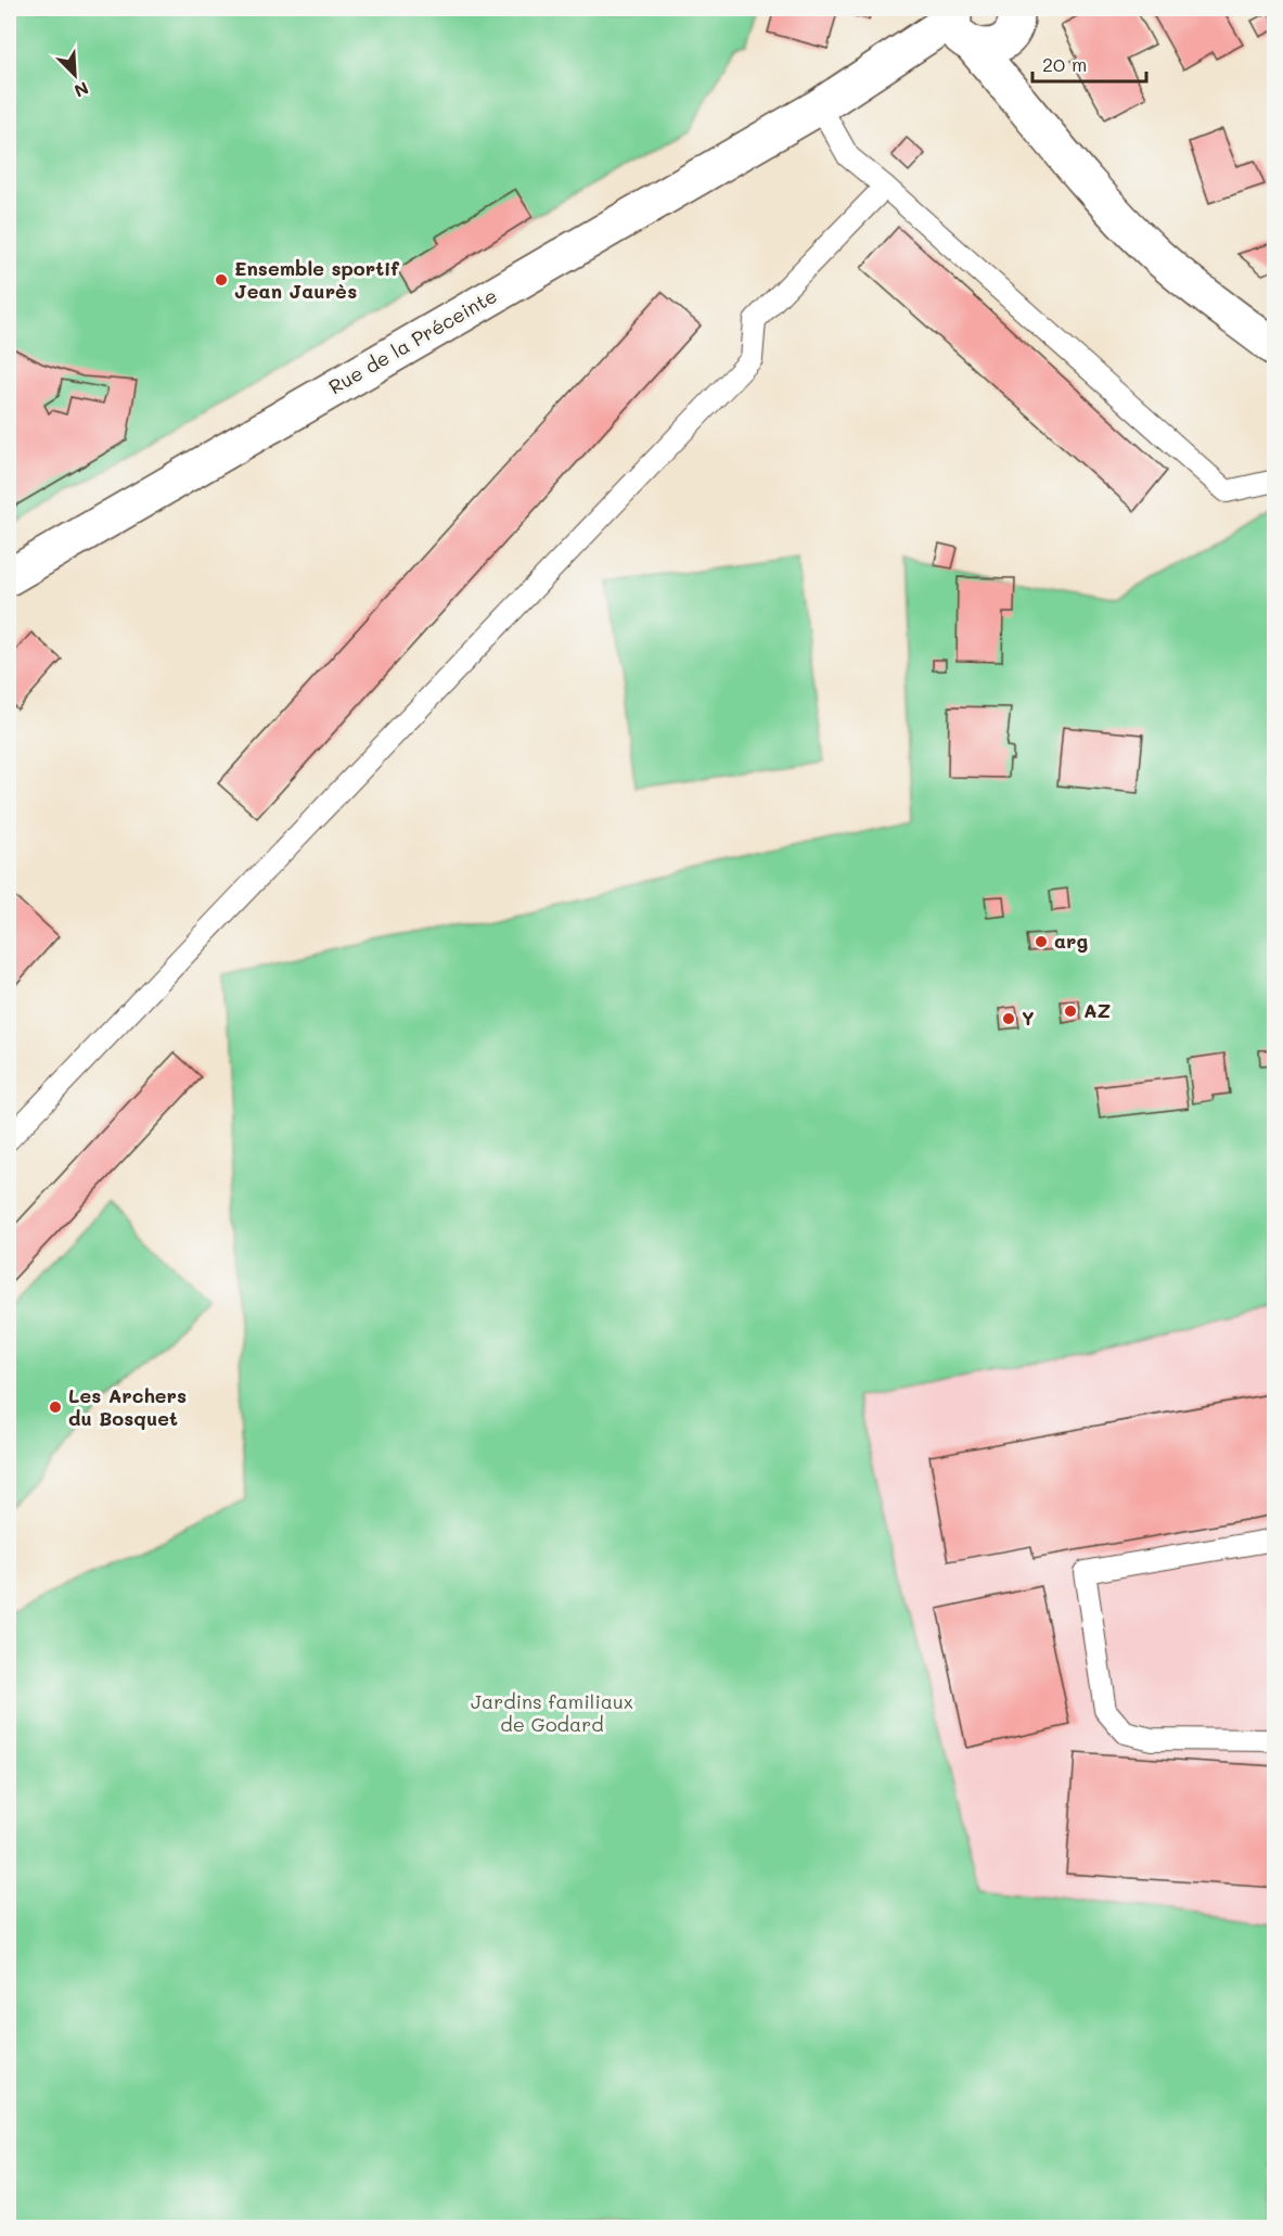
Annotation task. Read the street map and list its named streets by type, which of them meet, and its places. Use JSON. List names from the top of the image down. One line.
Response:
{"streets":{"street":["Rue de la Préceinte"]},"parks":["Jardins familiaux de Godard"],"places":["Ensemble sportif Jean Jaurès","arg","AZ","Y","Les Archers du Bosquet"],"scale_bar":"20 m","north":"bottom right"}
